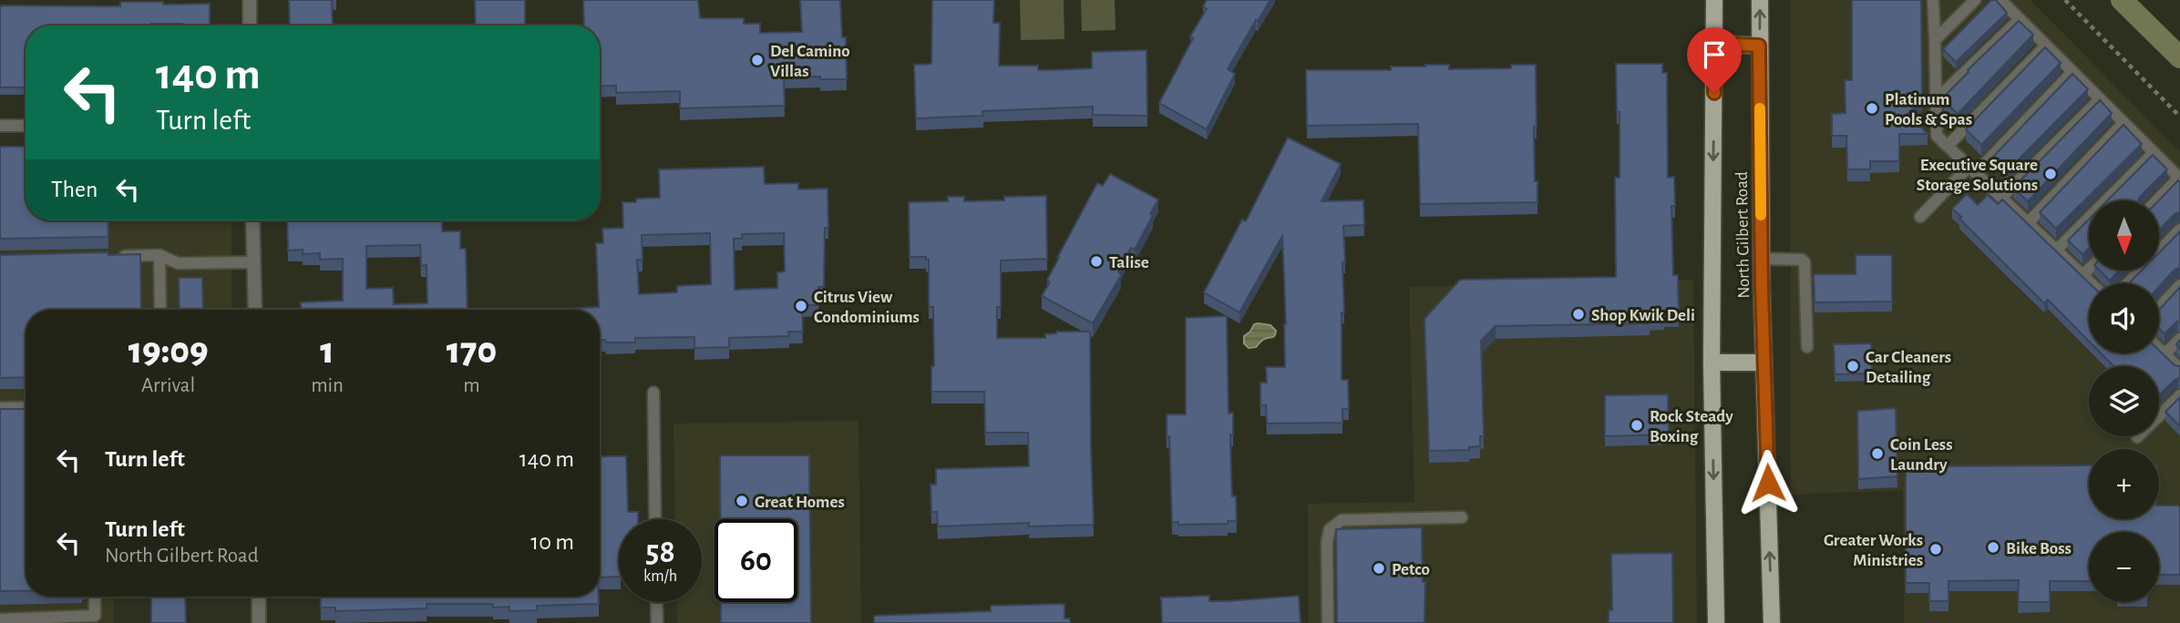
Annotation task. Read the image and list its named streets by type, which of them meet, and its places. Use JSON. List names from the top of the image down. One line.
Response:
{"streets":{"main road":["North Gilbert Road"]},"places":["Del Camino Villas","Platinum Pools & Spas","Executive Square Storage Solutions","Talise","Citrus View Condominiums","Shop Kwik Deli","Car Cleaners Detailing","Rock Steady Boxing","Coin Less Laundry","Great Homes","Bike Boss","Greater Works Ministries","Petco"],"north":"bottom","page":{"turn":["140 m","Turn left"],"then":"Then","map_buttons":["+","−"],"eta":["19:09","Arrival","1","min","170","m"],"list":[{"name":"Turn left","value":"140 m"},{"name":"Turn left","note":"North Gilbert Road","value":"10 m"}],"speed":"58 km/h","limit":"60"}}
